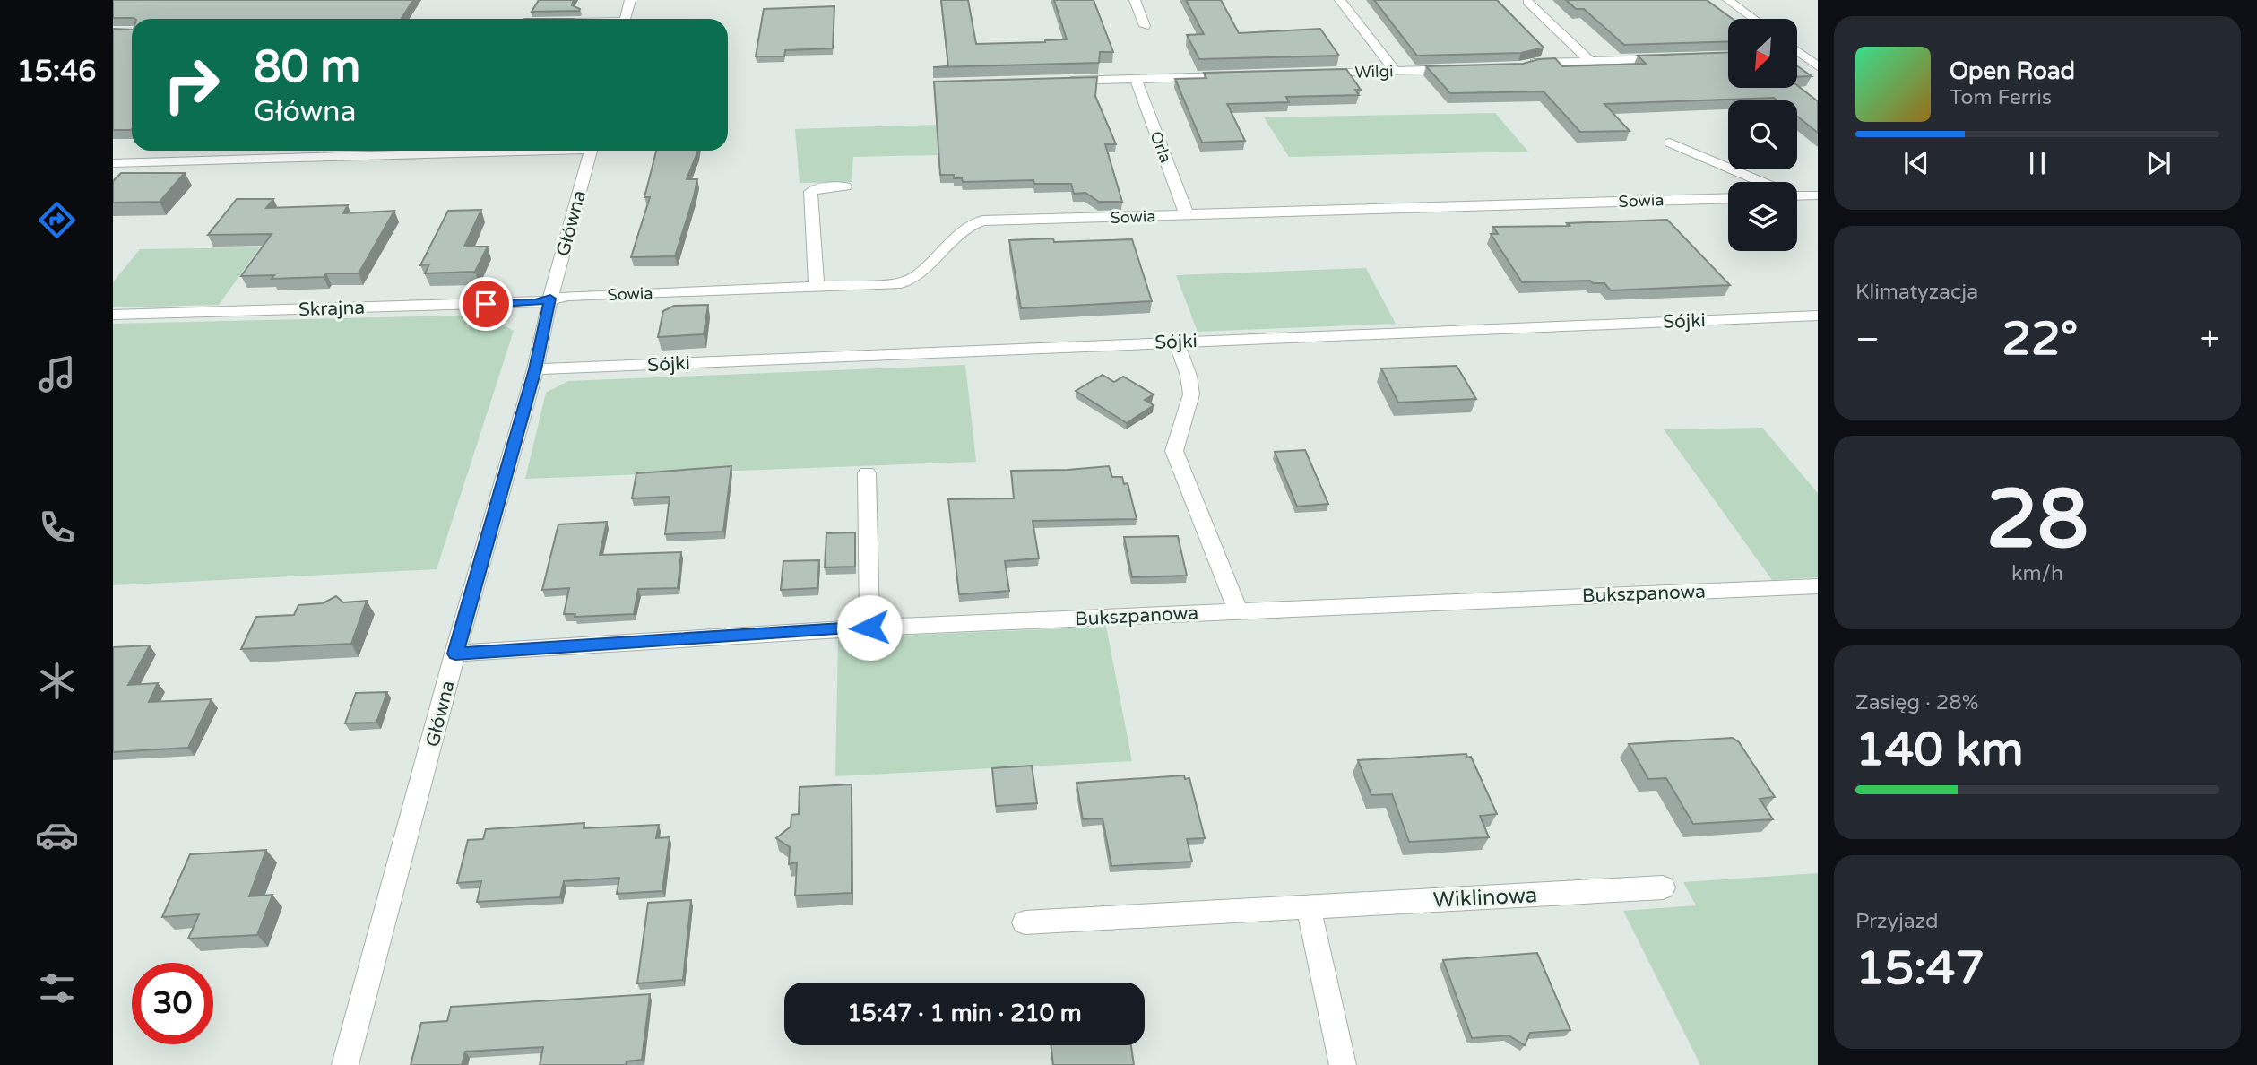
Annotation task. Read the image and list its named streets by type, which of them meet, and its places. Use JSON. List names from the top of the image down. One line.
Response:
{"streets":{"street":["Wilgi","Orla","Sowia","Główna","Skrajna","Sójki","Bukszpanowa","Wiklinowa"]},"crossings":[["Orla","Sowia"],["Sowia","Główna"],["Sowia","Skrajna"],["Główna","Skrajna"],["Główna","Sójki"],["Główna","Bukszpanowa"]],"north":"bottom left","page":{"tabs":"15:46","turn":["80 m","Główna"],"song":["Open Road","Tom Ferris"],"tile":["Klimatyzacja",["28","km/h"],["Zasięg · 28%","140 km"],["Przyjazd","15:47"]],"heat":["−","22°","+"],"limit":"30","trip":"15:47 · 1 min · 210 m"}}
